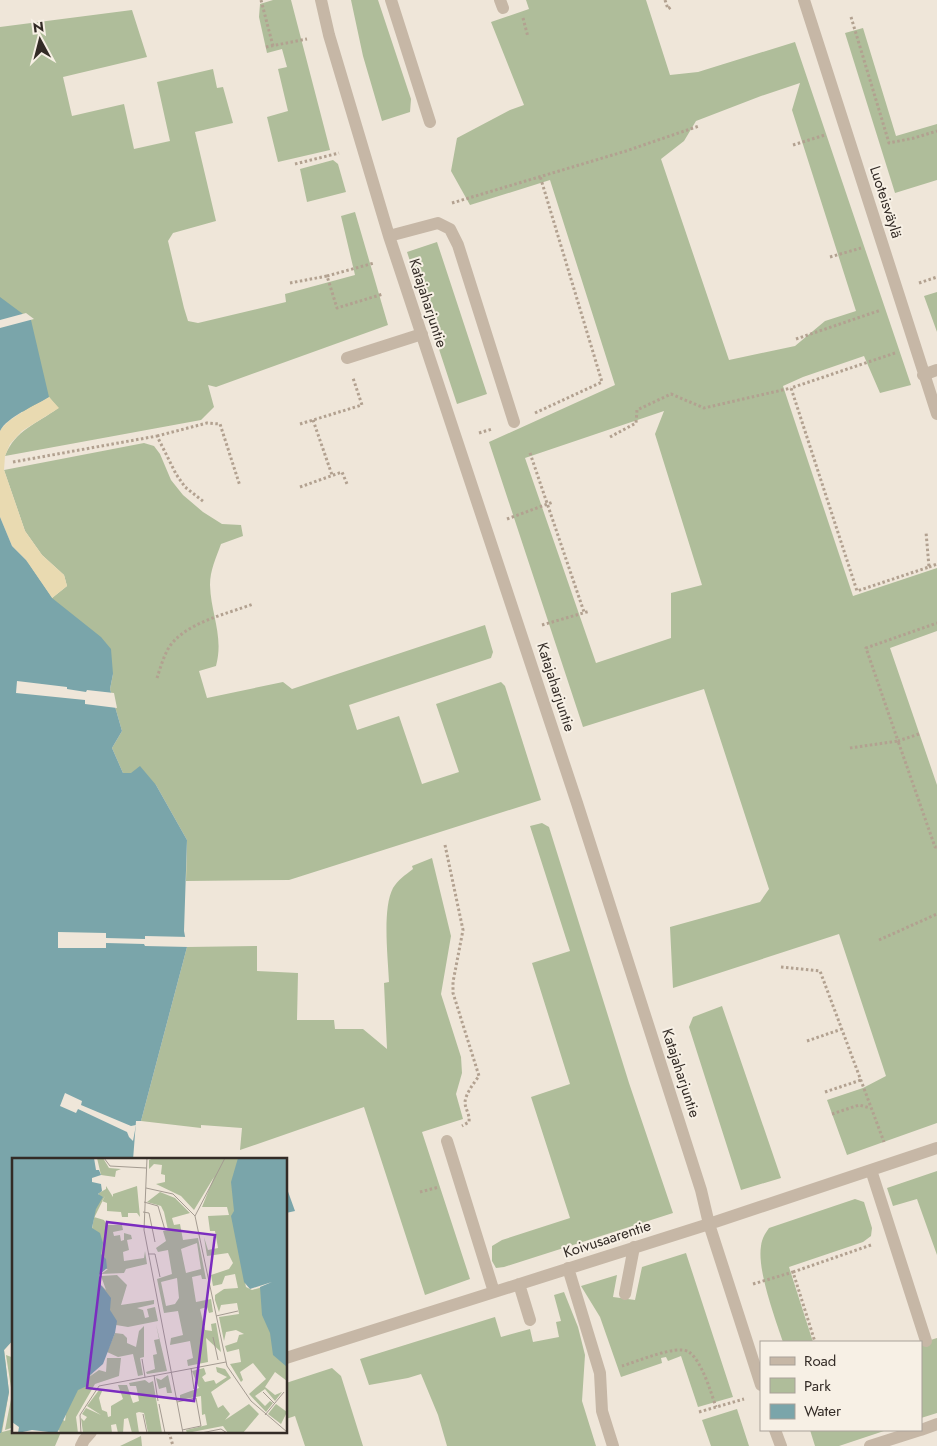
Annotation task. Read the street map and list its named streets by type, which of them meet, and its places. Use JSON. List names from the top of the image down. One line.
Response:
{"streets":{"street":["Luoteisväylä","Katajaharjuntie","Koivusaarentie"]},"crossings":[["Katajaharjuntie","Koivusaarentie"]],"legend":["Road","Park","Water"],"north":"top"}
